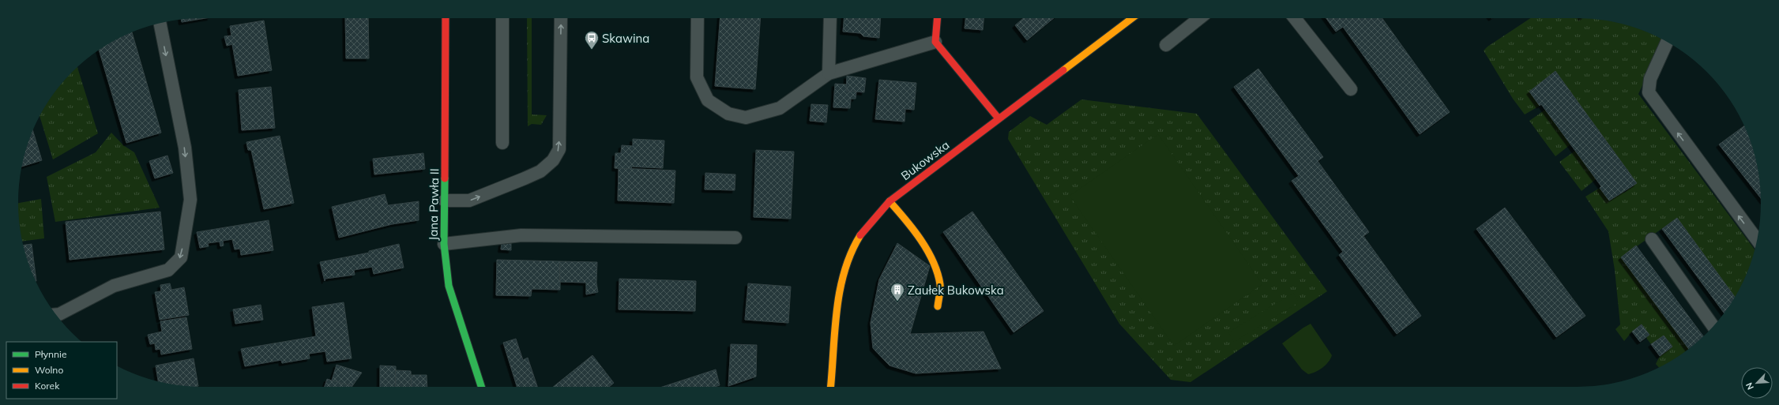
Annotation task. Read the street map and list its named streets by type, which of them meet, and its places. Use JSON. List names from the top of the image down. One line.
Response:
{"streets":{"street":["Bukowska","Jana Pawła II"]},"places":{"bus stop":["Skawina"],"building":["Zaułek Bukowska"]},"legend":["Płynnie","Wolno","Korek"],"north":"bottom left"}
